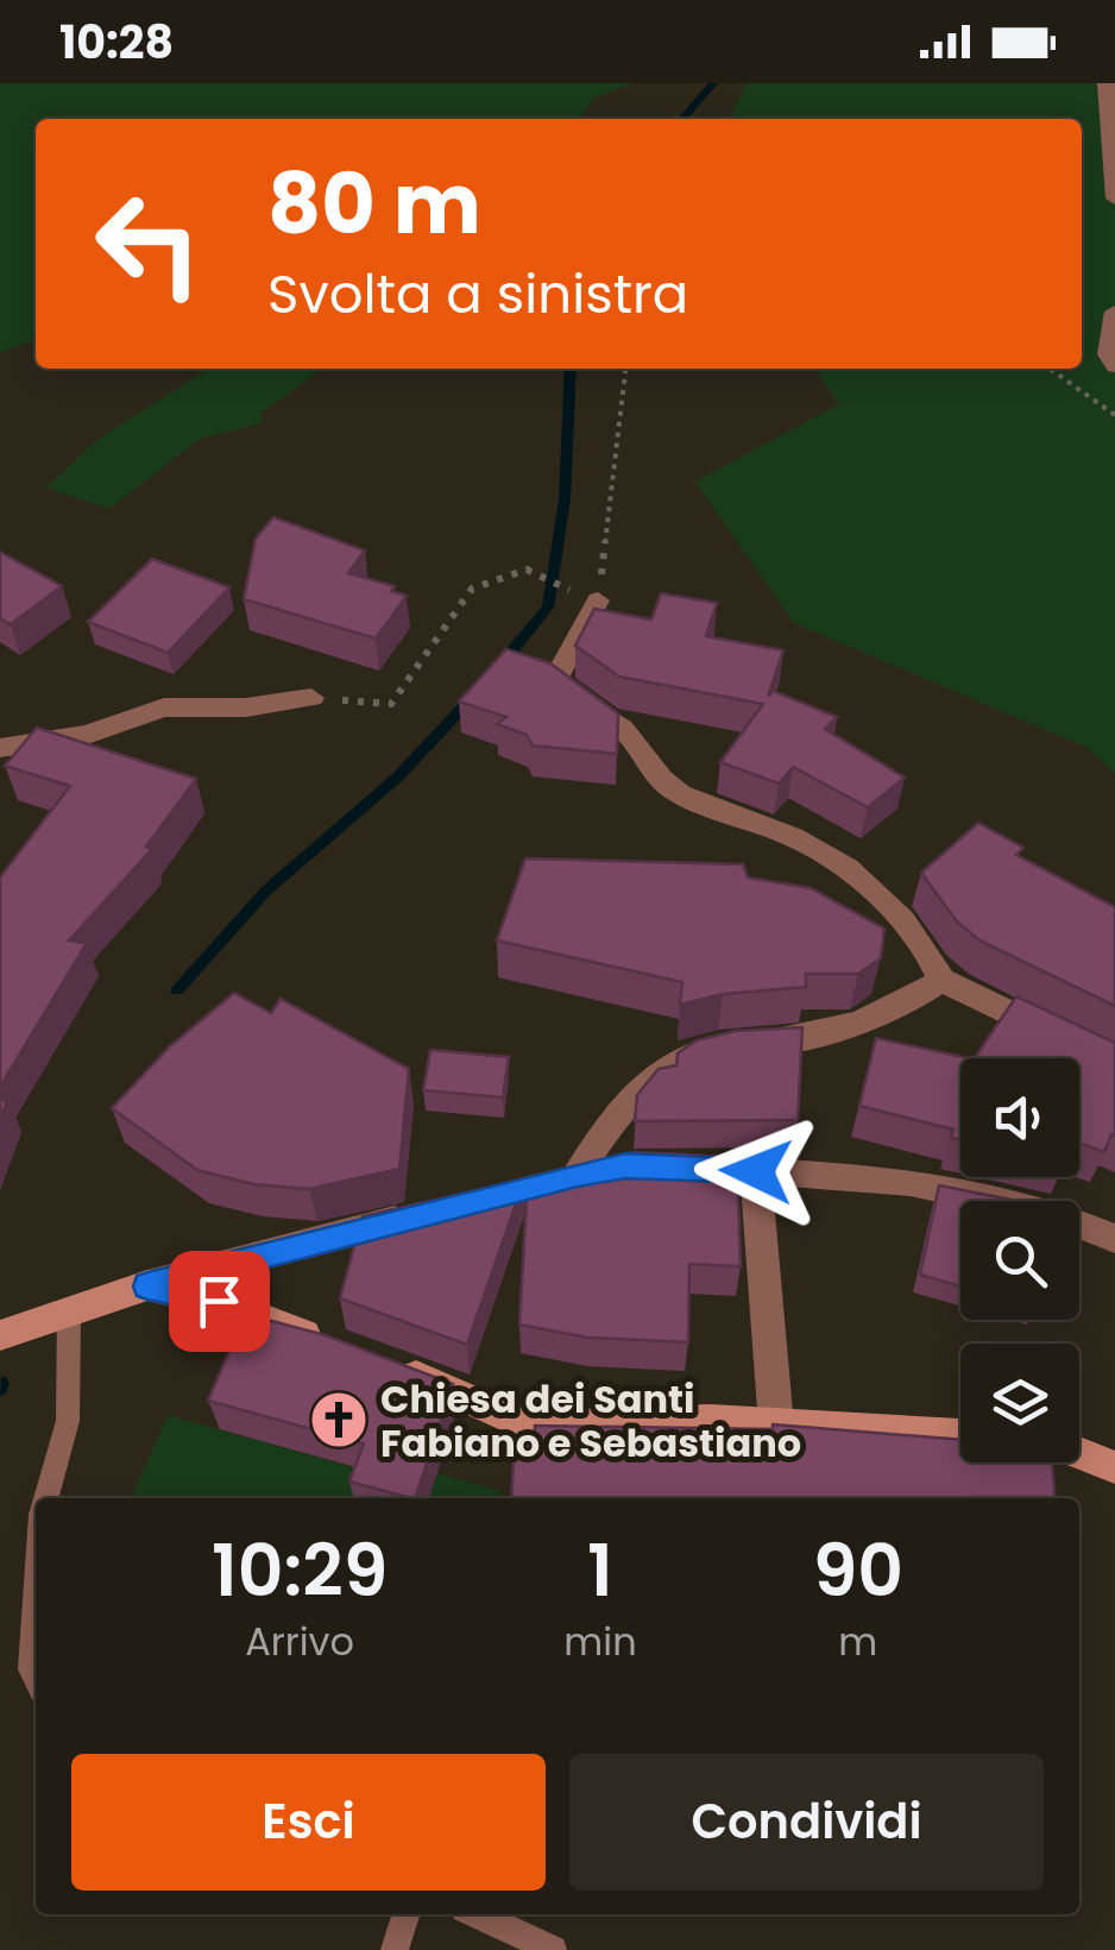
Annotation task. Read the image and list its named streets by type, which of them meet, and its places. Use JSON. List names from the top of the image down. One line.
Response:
{"places":{"church":["Chiesa dei Santi Fabiano e Sebastiano"]},"page":{"status":"10:28","turn":["80 m","Svolta a sinistra"],"eta":["10:29","Arrivo","1","min","90","m"],"buttons":["Esci","Condividi"]}}
